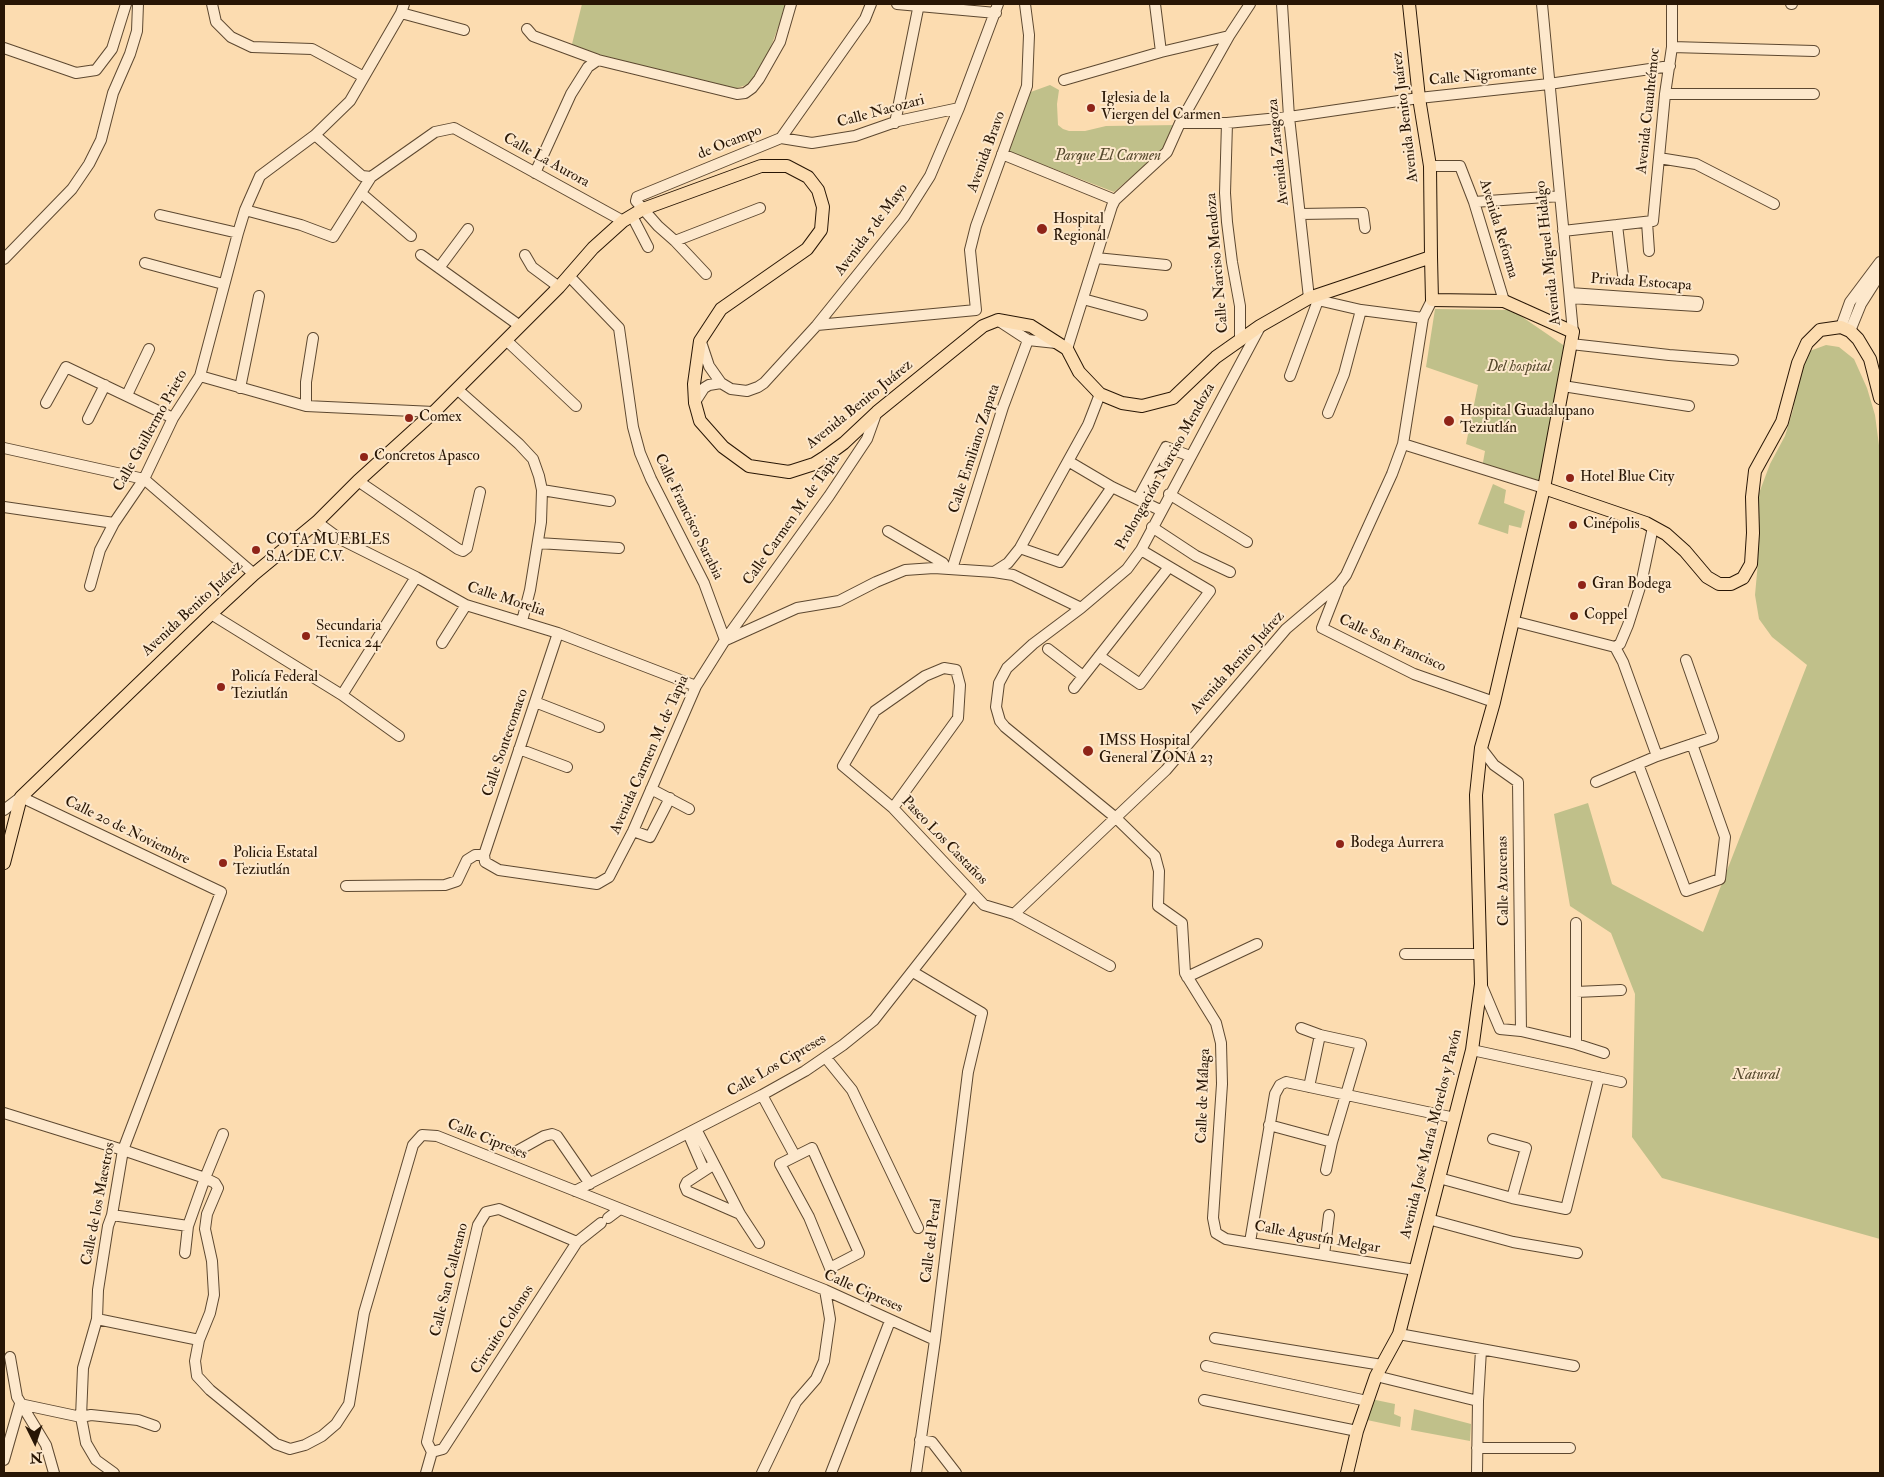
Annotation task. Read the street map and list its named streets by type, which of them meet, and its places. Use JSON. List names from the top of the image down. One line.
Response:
{"streets":{"main road":["Avenida Benito Juárez","Avenida Miguel Hidalgo","Avenida José María Morelos y Pavón"],"street":["Calle Nigromante","Avenida Cuauhtémoc","Calle Nacozari","de Ocampo","Avenida Bravo","Avenida Zaragoza","Calle La Aurora","Avenida Reforma","Avenida 5 de Mayo","Calle Narciso Mendoza","Privada Estocapa","Calle Guillermo Prieto","Calle Emiliano Zapata","Prolongación Narciso Mendoza","Calle Francisco Sarabia","Calle Carmen M. de Tapia","Calle Morelia","Calle San Francisco","Calle Sontecomaco","Avenida Carmen M. de Tapia","Calle 20 de Noviembre","Paseo Los Castaños","Calle Azucenas","Calle Los Cipreses","Calle de Málaga","Calle Cipreses","Calle de los Maestros","Calle Agustín Melgar","Calle del Peral","Calle San Calletano","Circuito Colonos"]},"crossings":[["Calle Nigromante","Avenida Cuauhtémoc"],["Calle Nigromante","Avenida Benito Juárez"],["Calle Nigromante","Avenida Zaragoza"],["Calle Nigromante","Avenida Miguel Hidalgo"],["Calle Nigromante","Calle Narciso Mendoza"],["Calle Nacozari","de Ocampo"],["Calle Nacozari","Avenida 5 de Mayo"],["Avenida Benito Juárez","de Ocampo"],["Avenida Benito Juárez","Calle La Aurora"],["Avenida Benito Juárez","Avenida Reforma"],["Avenida Benito Juárez","Prolongación Narciso Mendoza"],["Avenida Benito Juárez","Calle Francisco Sarabia"],["Avenida Benito Juárez","Calle Carmen M. de Tapia"],["Avenida Benito Juárez","Calle Morelia"],["Avenida Benito Juárez","Calle San Francisco"],["Avenida Benito Juárez","Calle 20 de Noviembre"],["Avenida Benito Juárez","Paseo Los Castaños"],["Avenida Benito Juárez","Calle de Málaga"],["de Ocampo","Calle La Aurora"],["Avenida Bravo","Avenida 5 de Mayo"],["Avenida Miguel Hidalgo","Privada Estocapa"],["Avenida Miguel Hidalgo","Calle San Francisco"],["Avenida Miguel Hidalgo","Avenida José María Morelos y Pavón"],["Prolongación Narciso Mendoza","Calle de Málaga"],["Calle Francisco Sarabia","Calle Carmen M. de Tapia"],["Calle Francisco Sarabia","Avenida Carmen M. de Tapia"],["Calle Carmen M. de Tapia","Avenida Carmen M. de Tapia"],["Calle Morelia","Calle Sontecomaco"],["Calle Morelia","Avenida Carmen M. de Tapia"],["Calle San Francisco","Avenida José María Morelos y Pavón"],["Calle Sontecomaco","Avenida Carmen M. de Tapia"],["Calle 20 de Noviembre","Calle de los Maestros"],["Paseo Los Castaños","Calle Los Cipreses"],["Calle Azucenas","Avenida José María Morelos y Pavón"],["Calle Los Cipreses","Calle Cipreses"],["Calle Los Cipreses","Calle del Peral"],["Calle de Málaga","Calle Agustín Melgar"],["Avenida José María Morelos y Pavón","Calle Agustín Melgar"],["Calle Cipreses","Calle del Peral"],["Calle Cipreses","Circuito Colonos"],["Calle San Calletano","Circuito Colonos"]],"parks":["Parque El Carmen","Del hospital","Natural"],"places":["Iglesia de la Viergen del Carmen","Hospital Regional","Comex","Hospital Guadalupano Teziutlán","Concretos Apasco","Hotel Blue City","Cinépolis","COTA MUEBLES S.A. DE C.V.","Gran Bodega","Coppel","Secundaria Tecnica 24","Policía Federal Teziutlán","IMSS Hospital General ZONA 23","Bodega Aurrera","Policia Estatal Teziutlán"],"north":"bottom"}
